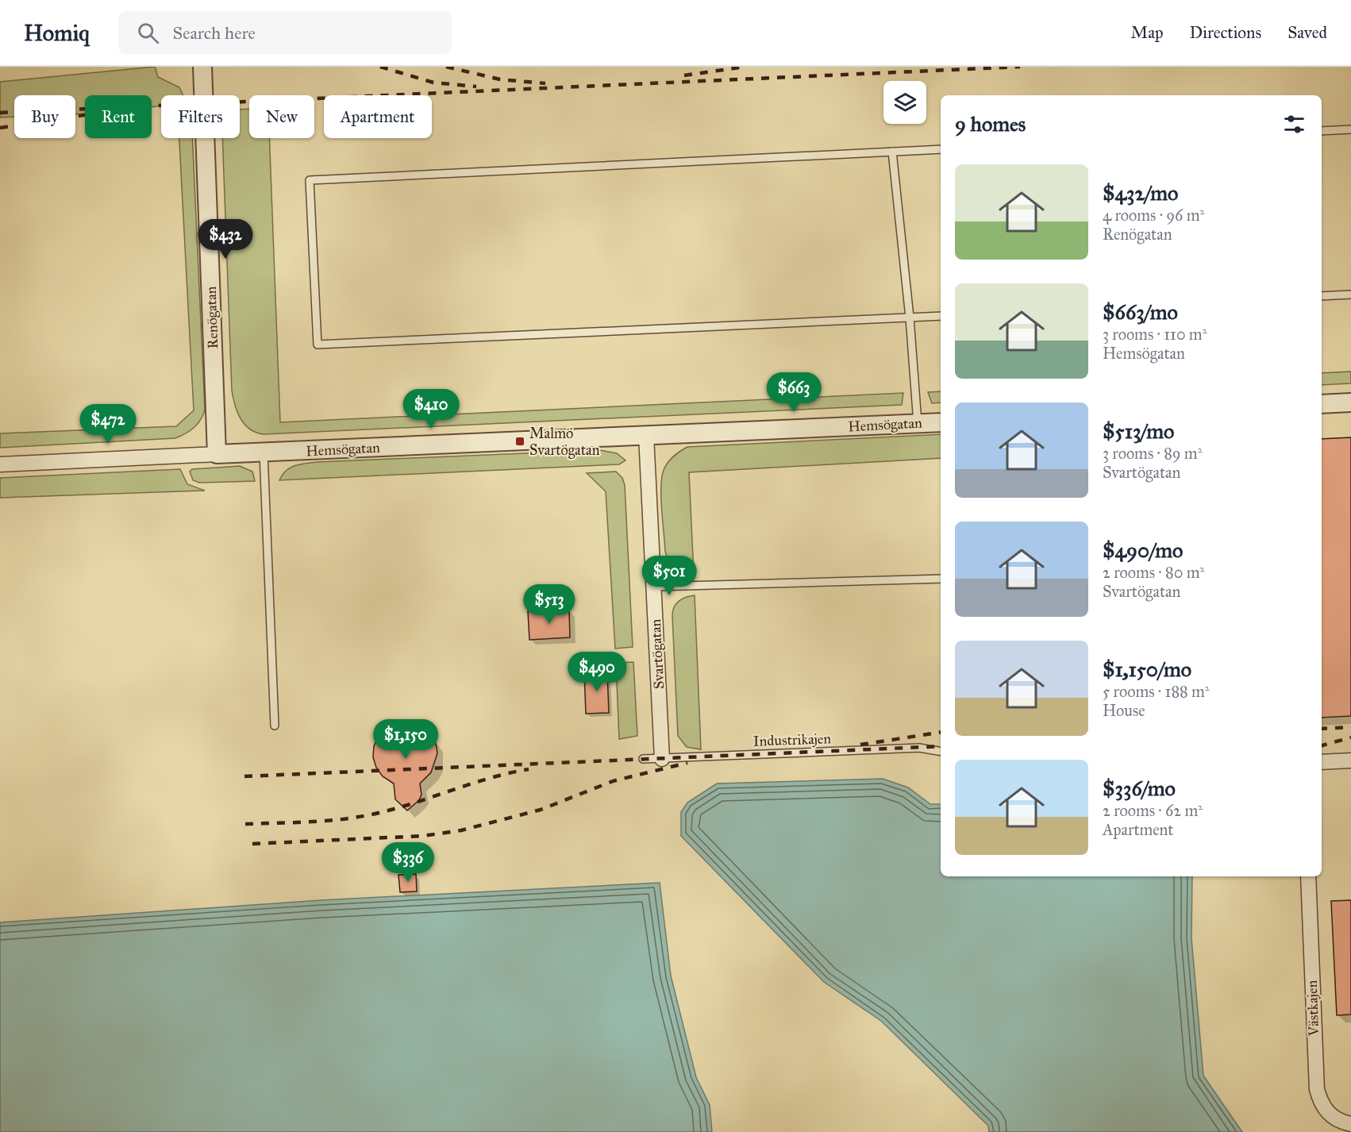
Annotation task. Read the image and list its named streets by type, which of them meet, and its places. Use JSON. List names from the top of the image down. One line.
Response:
{"streets":{"street":["Renögatan","Hemsögatan","Svartögatan","Västkajen"],"lane":["Industrikajen"]},"crossings":[["Renögatan","Hemsögatan"],["Hemsögatan","Svartögatan"],["Svartögatan","Industrikajen"]],"places":{"transit":["Malmö Svartögatan"]},"page":{"header":"Homiq","search":"Search here","nav":["Map","Directions","Saved"],"chip":["Buy","Rent","Filters","New","Apartment"],"heading":"9 homes","list":[{"name":"$432/mo","note":"4 rooms · 96 m² · Renögatan"},{"name":"$663/mo","note":"3 rooms · 110 m² · Hemsögatan"},{"name":"$513/mo","note":"3 rooms · 89 m² · Svartögatan"},{"name":"$490/mo","note":"2 rooms · 80 m² · Svartögatan"},{"name":"$1,150/mo","note":"5 rooms · 188 m² · House"},{"name":"$336/mo","note":"2 rooms · 62 m² · Apartment"}],"price":["$432","$663","$410","$472","$501","$513","$490","$1,150","$336"]}}
